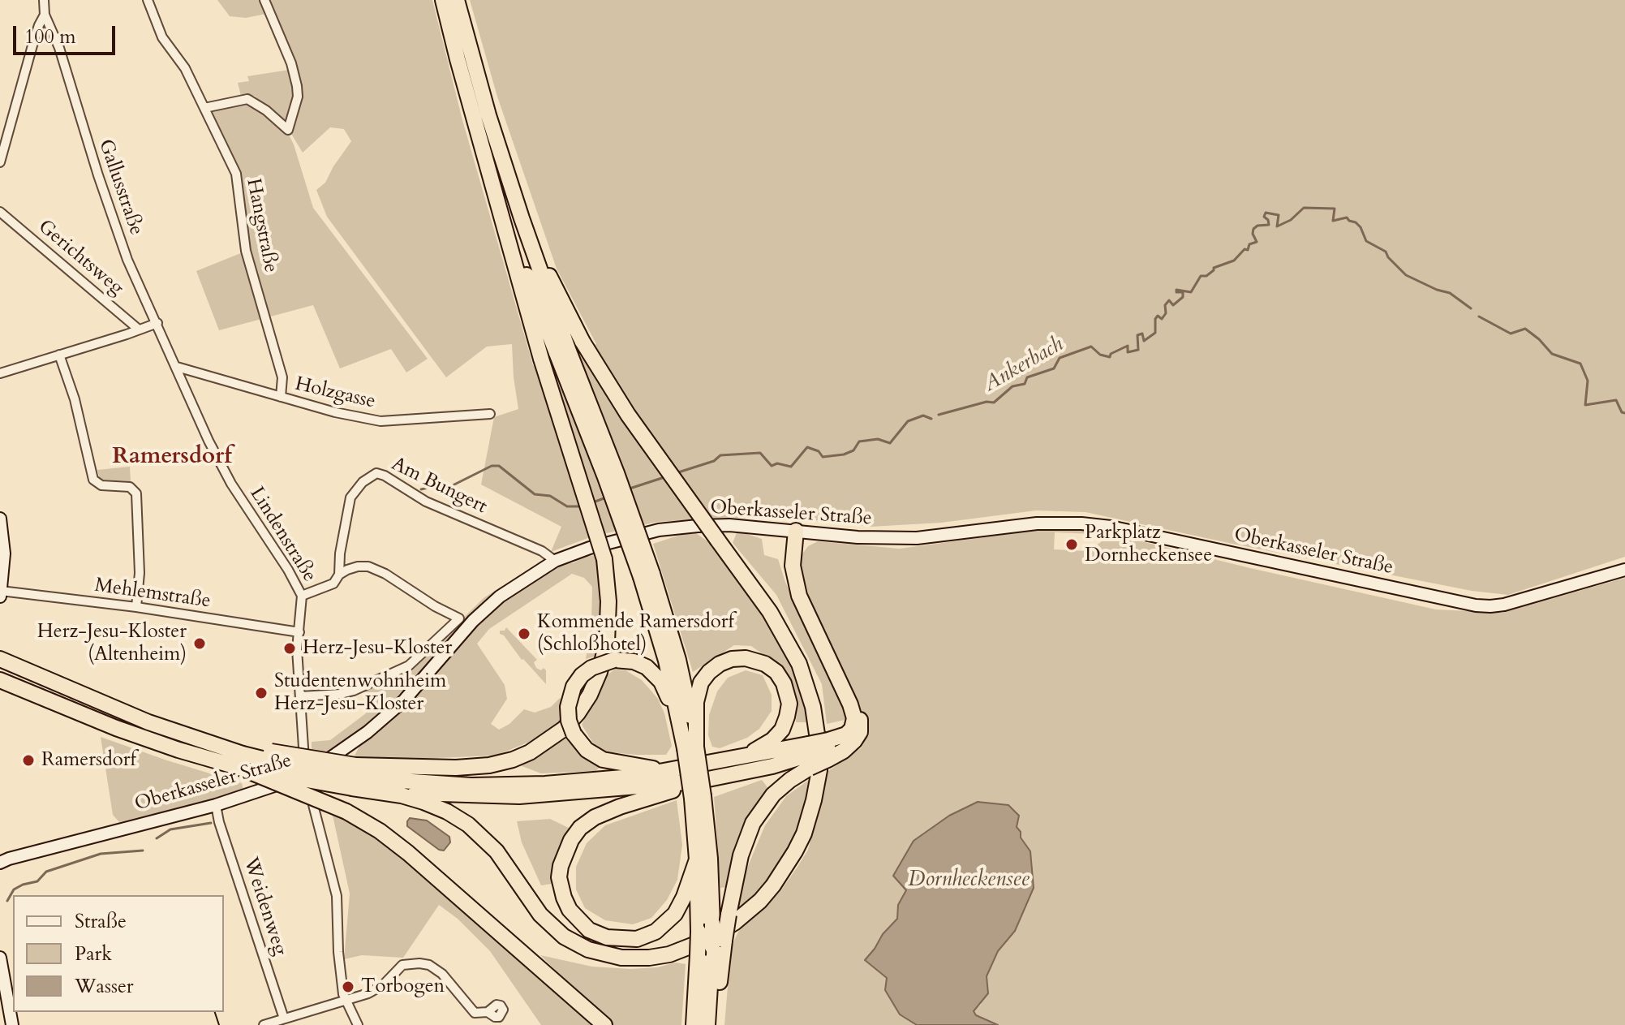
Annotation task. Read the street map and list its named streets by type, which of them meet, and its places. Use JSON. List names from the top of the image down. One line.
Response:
{"streets":{"street":["Gallusstraße","Hangstraße","Gerichtsweg","Holzgasse","Am Bungert","Oberkasseler Straße","Lindenstraße","Mehlemstraße","Weidenweg"]},"crossings":[["Gallusstraße","Holzgasse"],["Gallusstraße","Lindenstraße"],["Hangstraße","Holzgasse"],["Holzgasse","Lindenstraße"],["Am Bungert","Oberkasseler Straße"],["Oberkasseler Straße","Lindenstraße"],["Oberkasseler Straße","Weidenweg"],["Lindenstraße","Mehlemstraße"]],"districts":["Ramersdorf"],"water":["Ankerbach","Dornheckensee"],"places":["Parkplatz Dornheckensee","Kommende Ramersdorf (Schloßhotel)","Herz-Jesu-Kloster (Altenheim)","Herz-Jesu-Kloster","Studentenwohnheim Herz-Jesu-Kloster","Ramersdorf","Torbogen"],"legend":["Straße","Park","Wasser"],"scale_bar":"100 m"}
